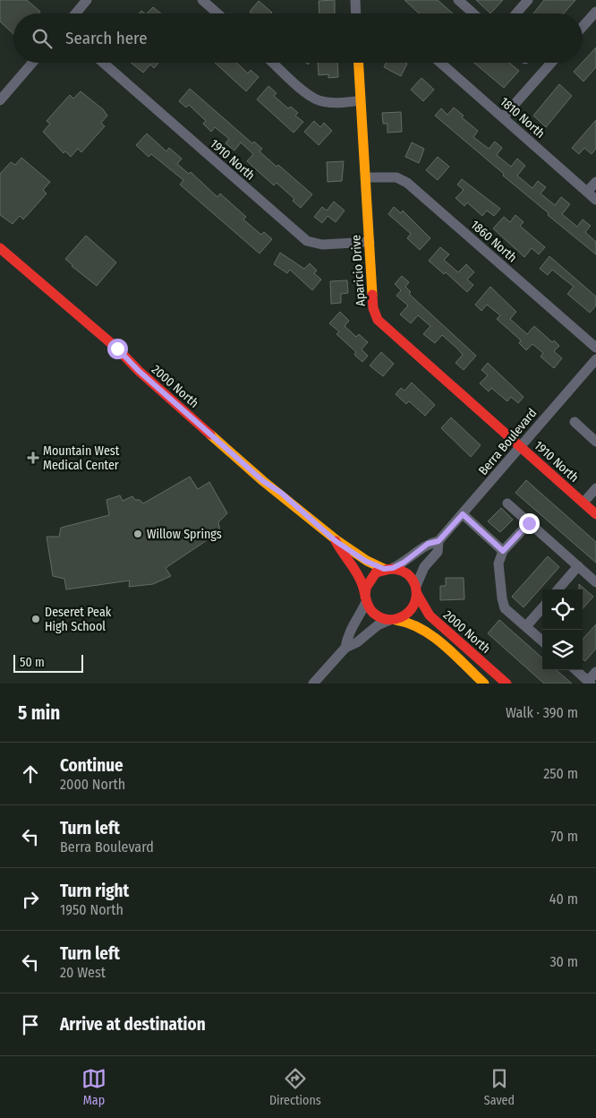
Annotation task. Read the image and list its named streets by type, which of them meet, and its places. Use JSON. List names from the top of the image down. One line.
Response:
{"streets":{"street":["1810 North","1910 North","1860 North","Aparicio Drive","2000 North","Berra Boulevard"]},"crossings":[["1910 North","Aparicio Drive"],["1910 North","Berra Boulevard"],["1860 North","Aparicio Drive"],["Aparicio Drive","Berra Boulevard"],["2000 North","Berra Boulevard"]],"places":{"health":["Mountain West Medical Center"],"other":["Willow Springs","Deseret Peak High School"]},"scale_bar":"50 m","page":{"search":"Search here","scale":"50 m","heading":["5 min","Walk · 390 m"],"list":[["Continue","2000 North","250 m"],["Turn left","Berra Boulevard","70 m"],["Turn right","1950 North","40 m"],["Turn left","20 West","30 m"],"Arrive at destination"],"nav":["Map","Directions","Saved"]}}
